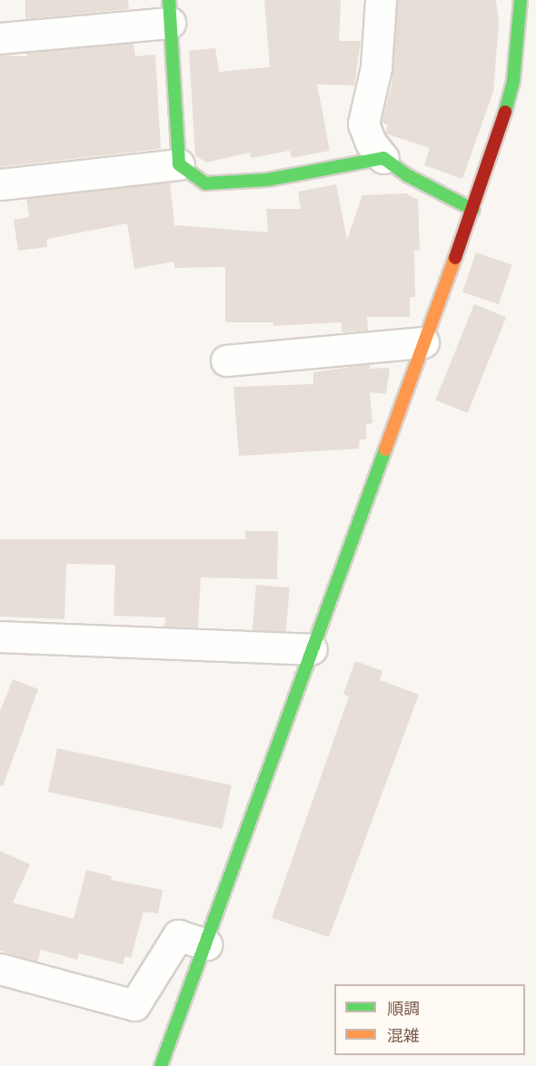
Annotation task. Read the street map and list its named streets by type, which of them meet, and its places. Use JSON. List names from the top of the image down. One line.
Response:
{"legend":["順調","混雑"]}
